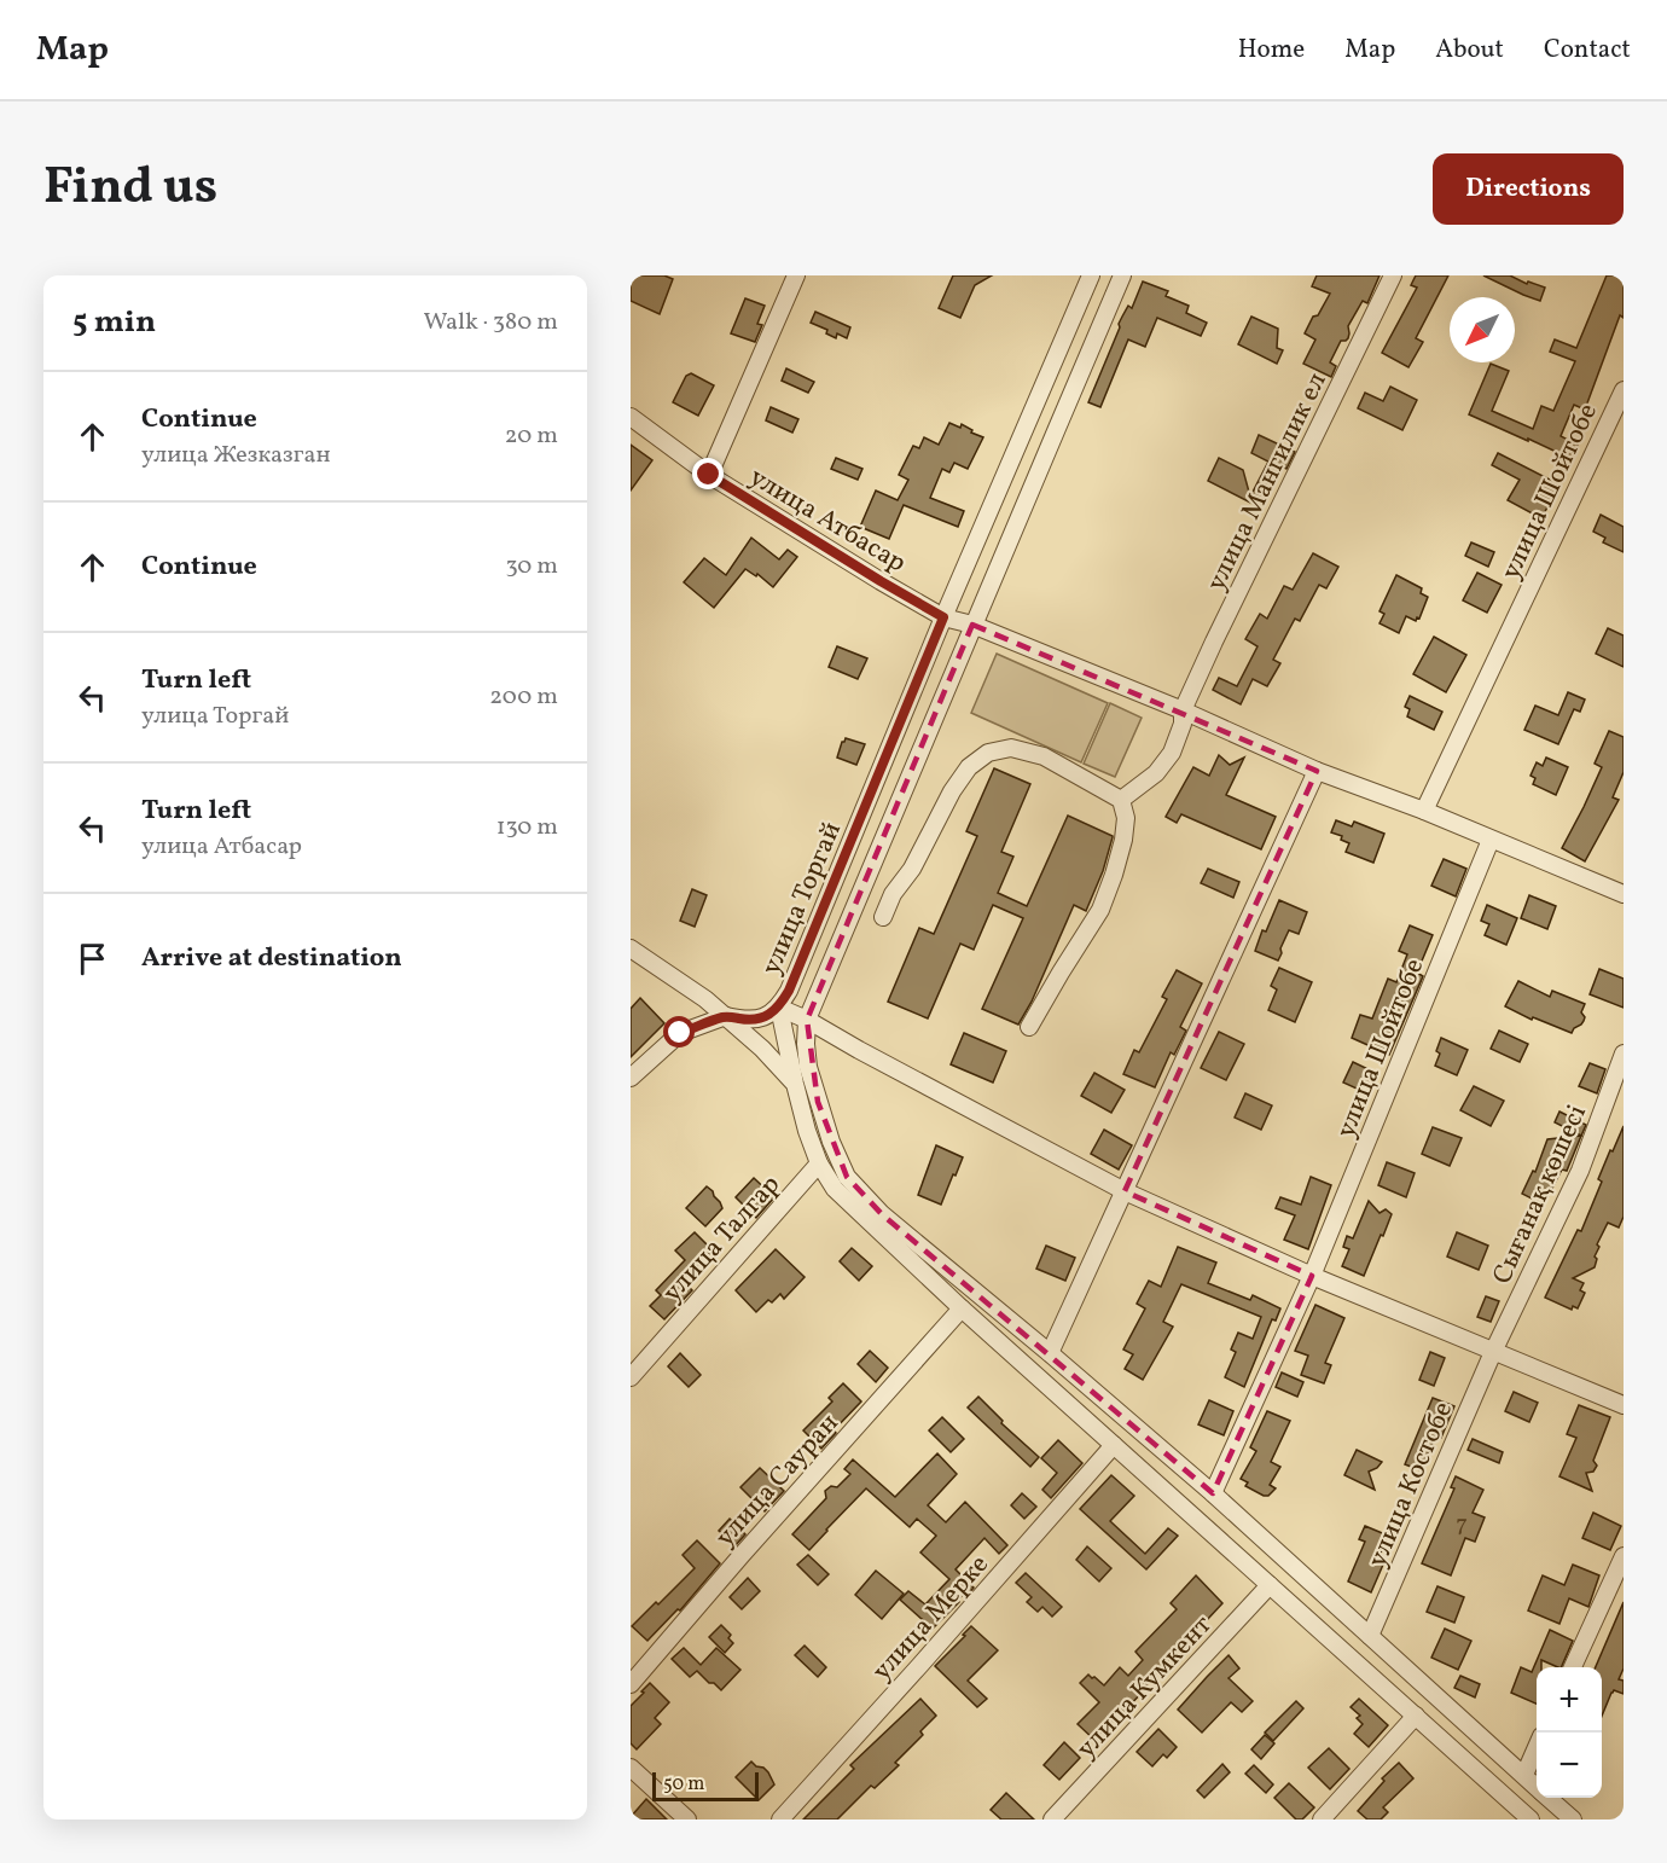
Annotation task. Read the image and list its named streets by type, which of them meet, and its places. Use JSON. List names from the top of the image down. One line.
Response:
{"streets":{"street":["улица Мангилик ел","улица Шойтобе","улица Атбасар","улица Торгай","Сығанақ көшесі","улица Талгар","улица Сауран","улица Костобе","улица Мерке","улица Кумкент"]},"crossings":[["улица Мангилик ел","улица Атбасар"],["улица Шойтобе","улица Атбасар"],["улица Атбасар","улица Торгай"],["Сығанақ көшесі","улица Костобе"]],"house_numbers":["7"],"scale_bar":"50 m","north":"bottom left","page":{"header":"Map","nav":["Home","Map","About","Contact"],"title":"Find us","buttons":"Directions","heading":["5 min","Walk · 380 m"],"list":[["Continue","улица Жезказган","20 m"],["Continue","30 m"],["Turn left","улица Торгай","200 m"],["Turn left","улица Атбасар","130 m"],"Arrive at destination"],"map_buttons":["+","−"],"scale":"50 m"}}
